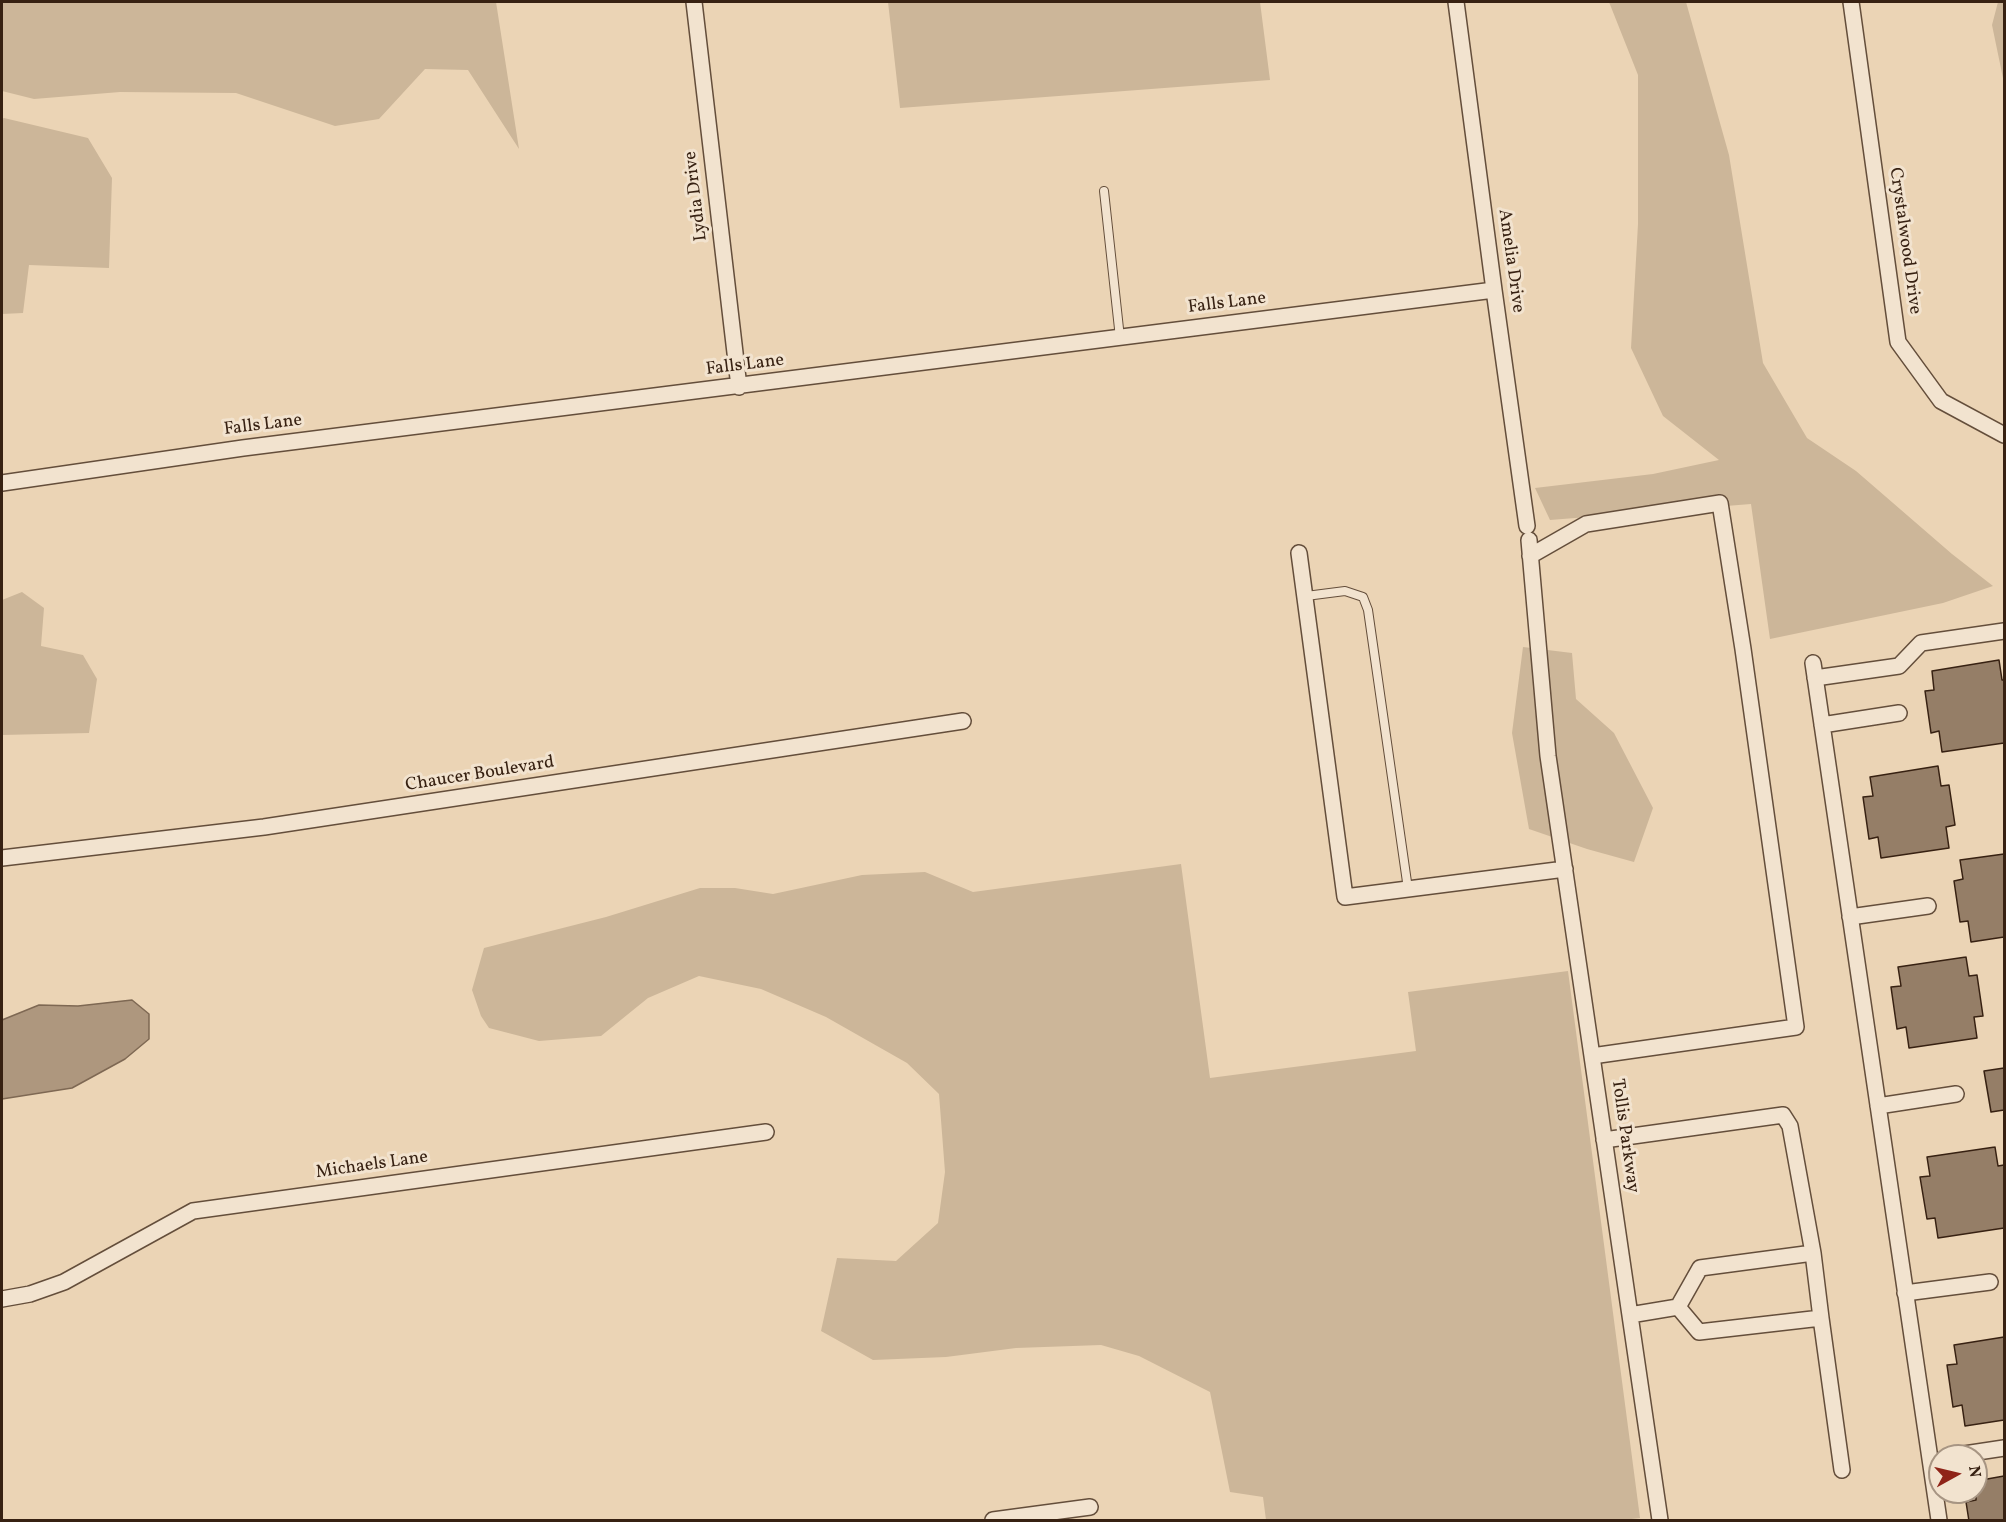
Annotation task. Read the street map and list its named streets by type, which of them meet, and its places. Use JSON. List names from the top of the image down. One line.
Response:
{"streets":{"street":["Lydia Drive","Crystalwood Drive","Amelia Drive","Falls Lane","Chaucer Boulevard","Tollis Parkway","Michaels Lane"]},"crossings":[["Lydia Drive","Falls Lane"],["Amelia Drive","Falls Lane"],["Amelia Drive","Tollis Parkway"]],"north":"right"}
